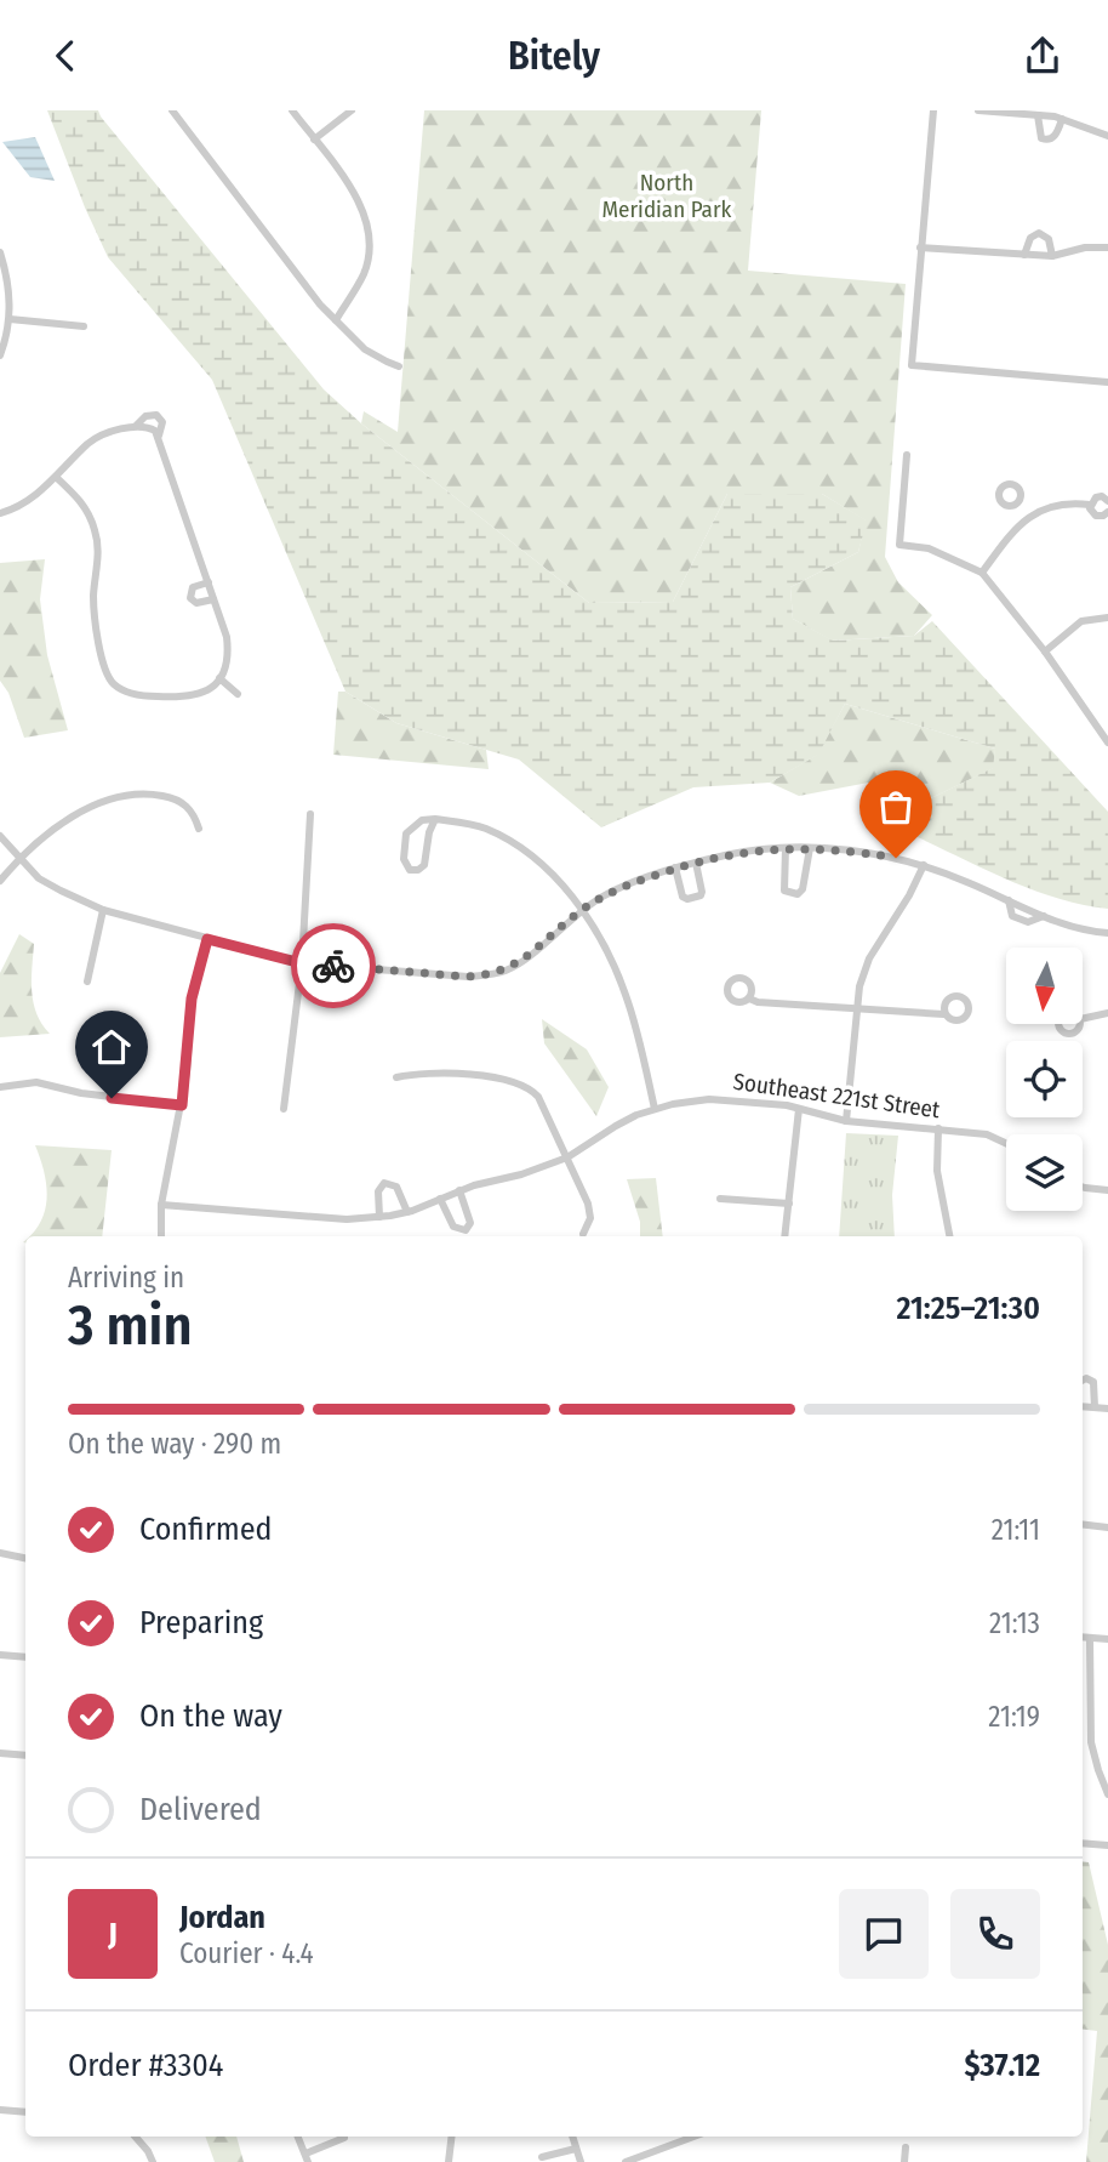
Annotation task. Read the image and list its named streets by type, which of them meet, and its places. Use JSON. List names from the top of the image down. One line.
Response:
{"streets":{"street":["Southeast 221st Street"]},"parks":["North Meridian Park"],"north":"bottom","page":{"header":"Bitely","heading":["3 min","Arriving in","21:25–21:30"],"panel":["Jordan","Courier · 4.4","Order #3304","$37.12"],"bar":"On the way · 290 m","list":[["Confirmed","21:11"],["Preparing","21:13"],["On the way","21:19"],"Delivered"],"round":"J"}}
